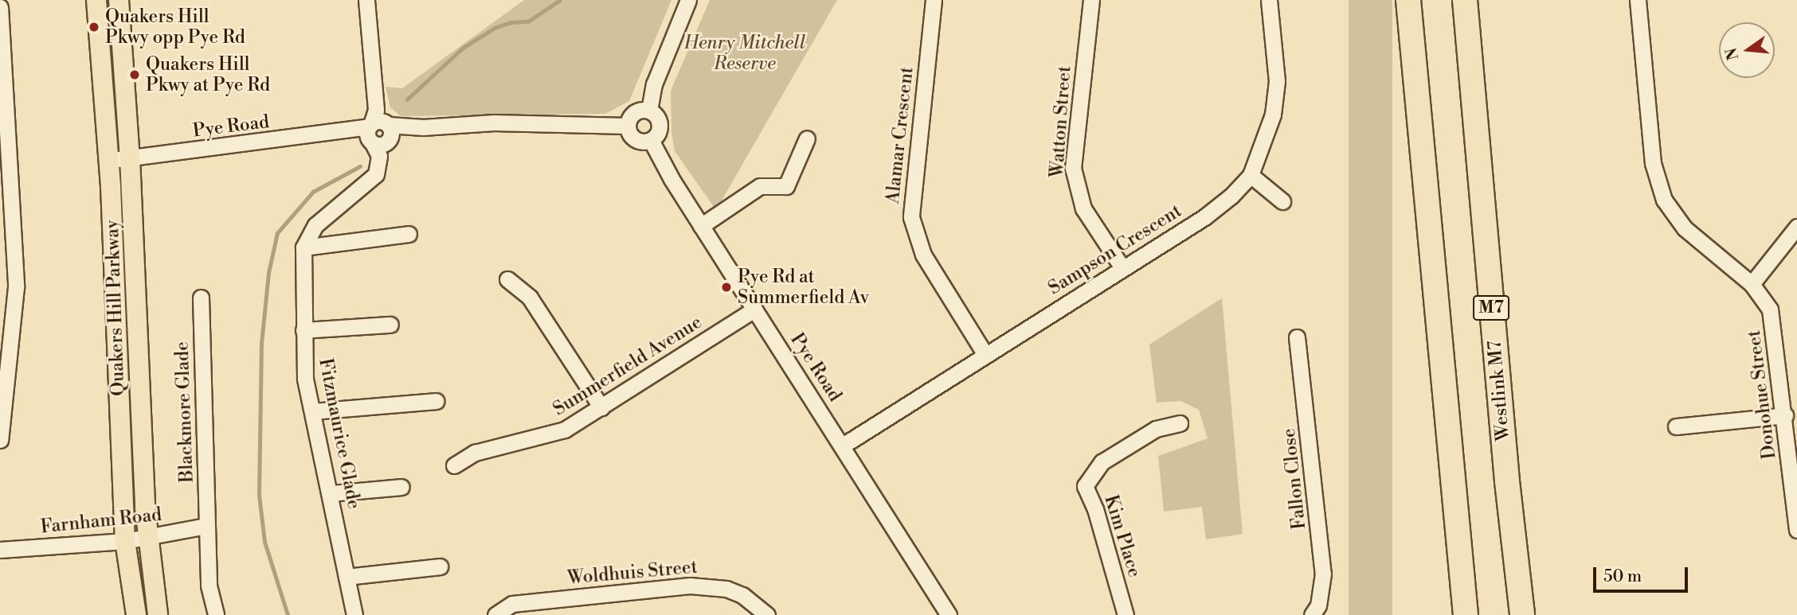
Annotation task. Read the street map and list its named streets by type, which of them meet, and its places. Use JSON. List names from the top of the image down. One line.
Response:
{"streets":{"highway":["M7","Westlink M7"],"main road":["Quakers Hill Parkway"],"street":["Watton Street","Pye Road","Alamar Crescent","Sampson Crescent","Summerfield Avenue","Donohue Street","Blackmore Glade","Fitzmaurice Glade","Fallon Close","Farnham Road","Kim Place","Woldhuis Street"]},"crossings":[["Watton Street","Sampson Crescent"],["Pye Road","Sampson Crescent"],["Pye Road","Quakers Hill Parkway"],["Pye Road","Summerfield Avenue"],["Pye Road","Fitzmaurice Glade"],["Alamar Crescent","Sampson Crescent"],["Quakers Hill Parkway","Farnham Road"],["Blackmore Glade","Farnham Road"]],"parks":["Henry Mitchell Reserve"],"places":["Quakers Hill Pkwy opp Pye Rd","Quakers Hill Pkwy at Pye Rd","Pye Rd at Summerfield Av"],"scale_bar":"50 m","north":"left"}
